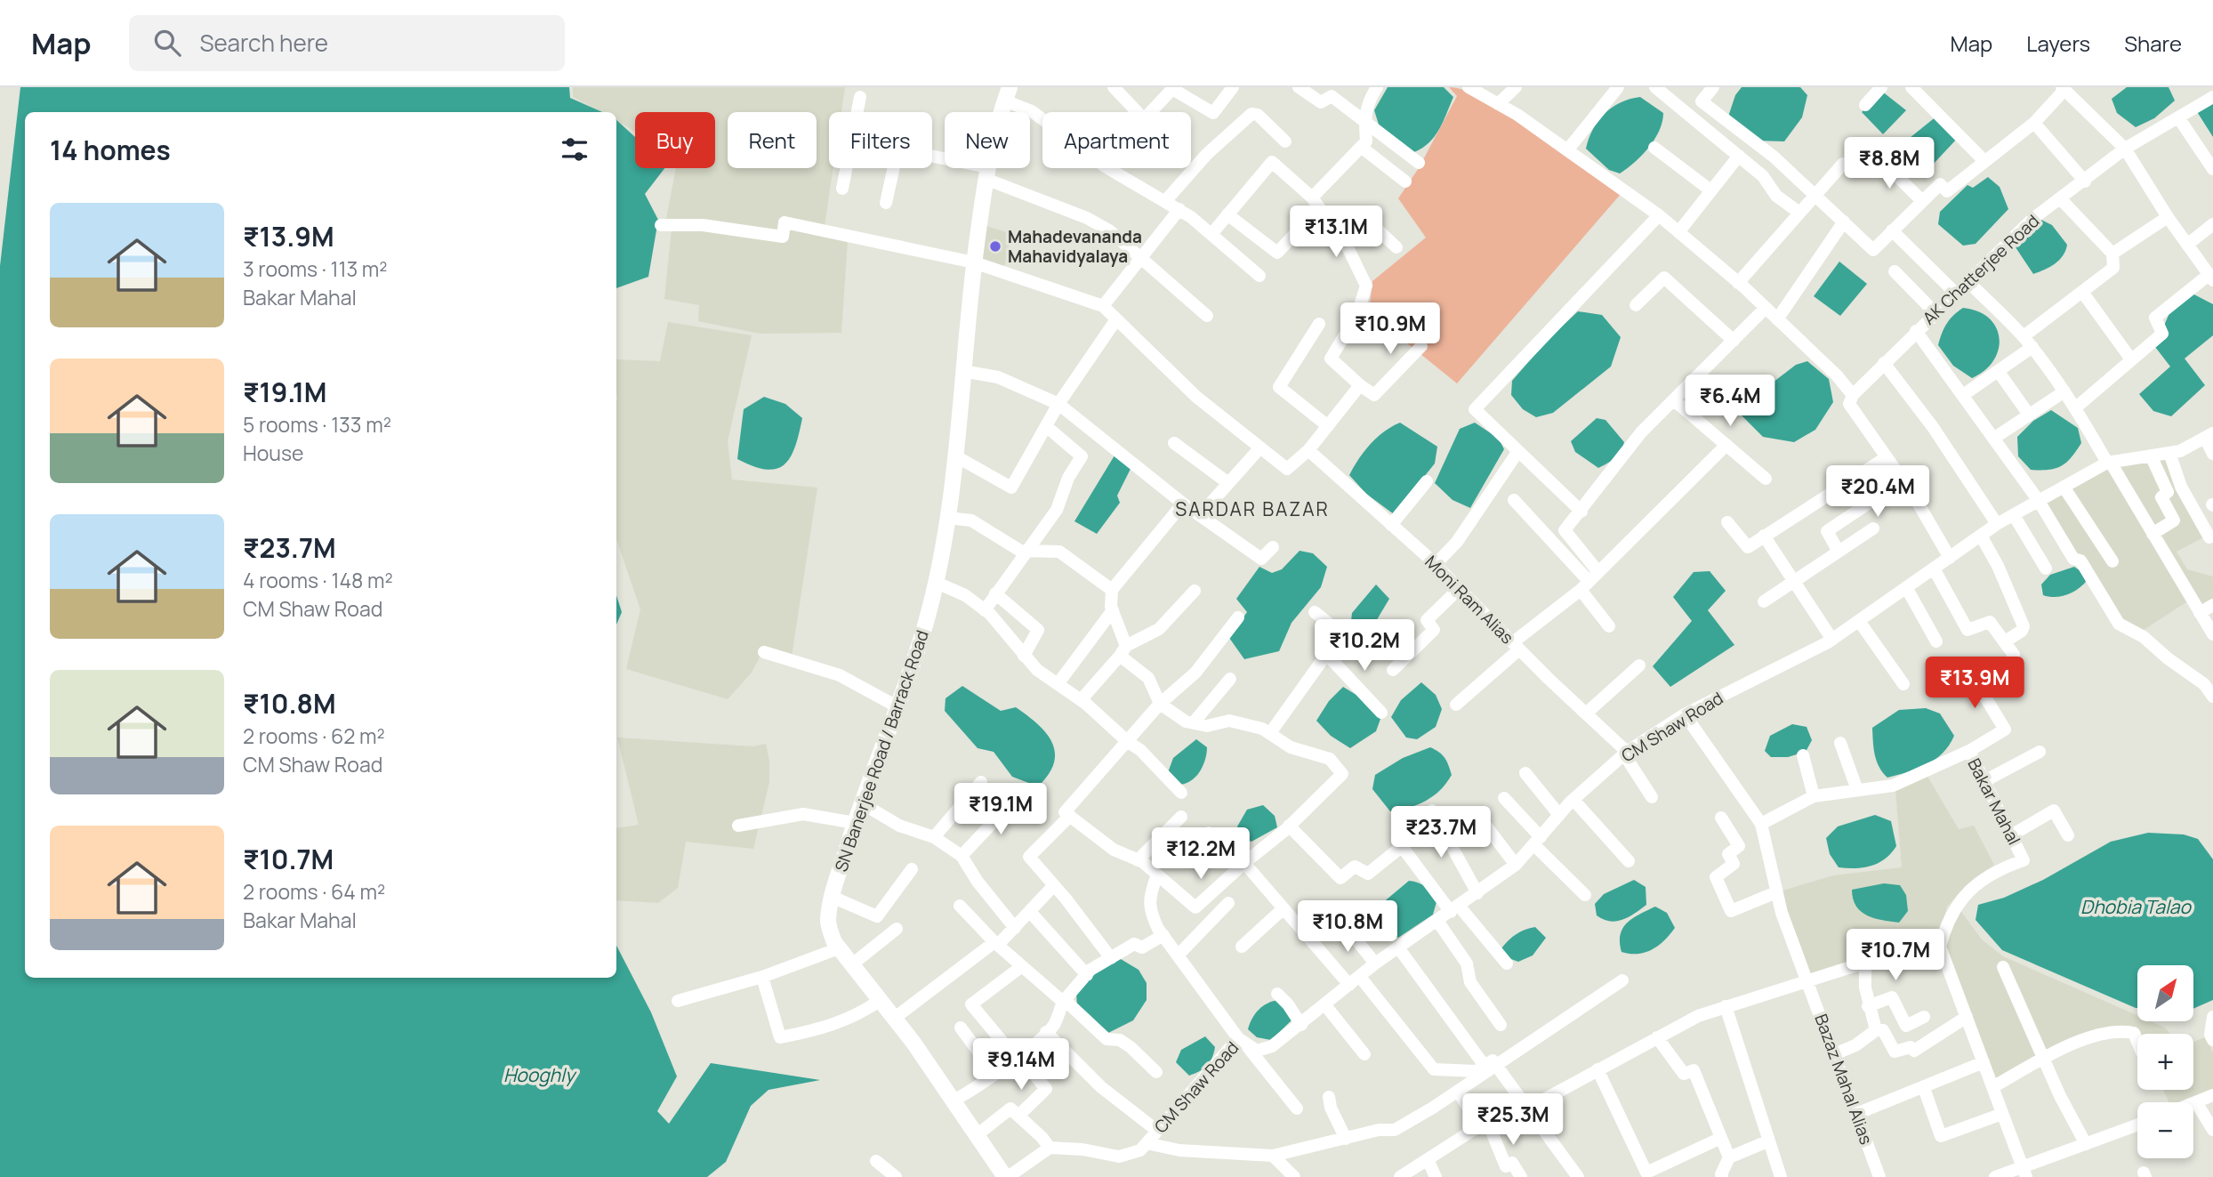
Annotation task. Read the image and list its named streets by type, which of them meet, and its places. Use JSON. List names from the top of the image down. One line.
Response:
{"streets":{"street":["AK Chatterjee Road","Moni Ram Alias","CM Shaw Road","SN Banerjee Road / Barrack Road","Bakar Mahal","Bazaz Mahal Alias"]},"crossings":[["Moni Ram Alias","CM Shaw Road"],["Bakar Mahal","Bazaz Mahal Alias"]],"districts":["SARDAR BAZAR"],"water":["Dhobia Talao","Hooghly"],"places":["Mahadevananda Mahavidyalaya"],"north":"top right","page":{"header":"Map","search":"Search here","nav":["Map","Layers","Share"],"chip":["Buy","Rent","Filters","New","Apartment"],"heading":"14 homes","price":["₹8.8M","₹13.1M","₹10.9M","₹6.4M","₹20.4M","₹10.2M","₹13.9M","₹19.1M","₹23.7M","₹12.2M","₹10.8M","₹10.7M","₹9.14M","₹25.3M"],"list":[{"name":"₹13.9M","note":"3 rooms · 113 m² · Bakar Mahal"},{"name":"₹19.1M","note":"5 rooms · 133 m² · House"},{"name":"₹23.7M","note":"4 rooms · 148 m² · CM Shaw Road"},{"name":"₹10.8M","note":"2 rooms · 62 m² · CM Shaw Road"},{"name":"₹10.7M","note":"2 rooms · 64 m² · Bakar Mahal"}],"map_buttons":["+","−"]}}
